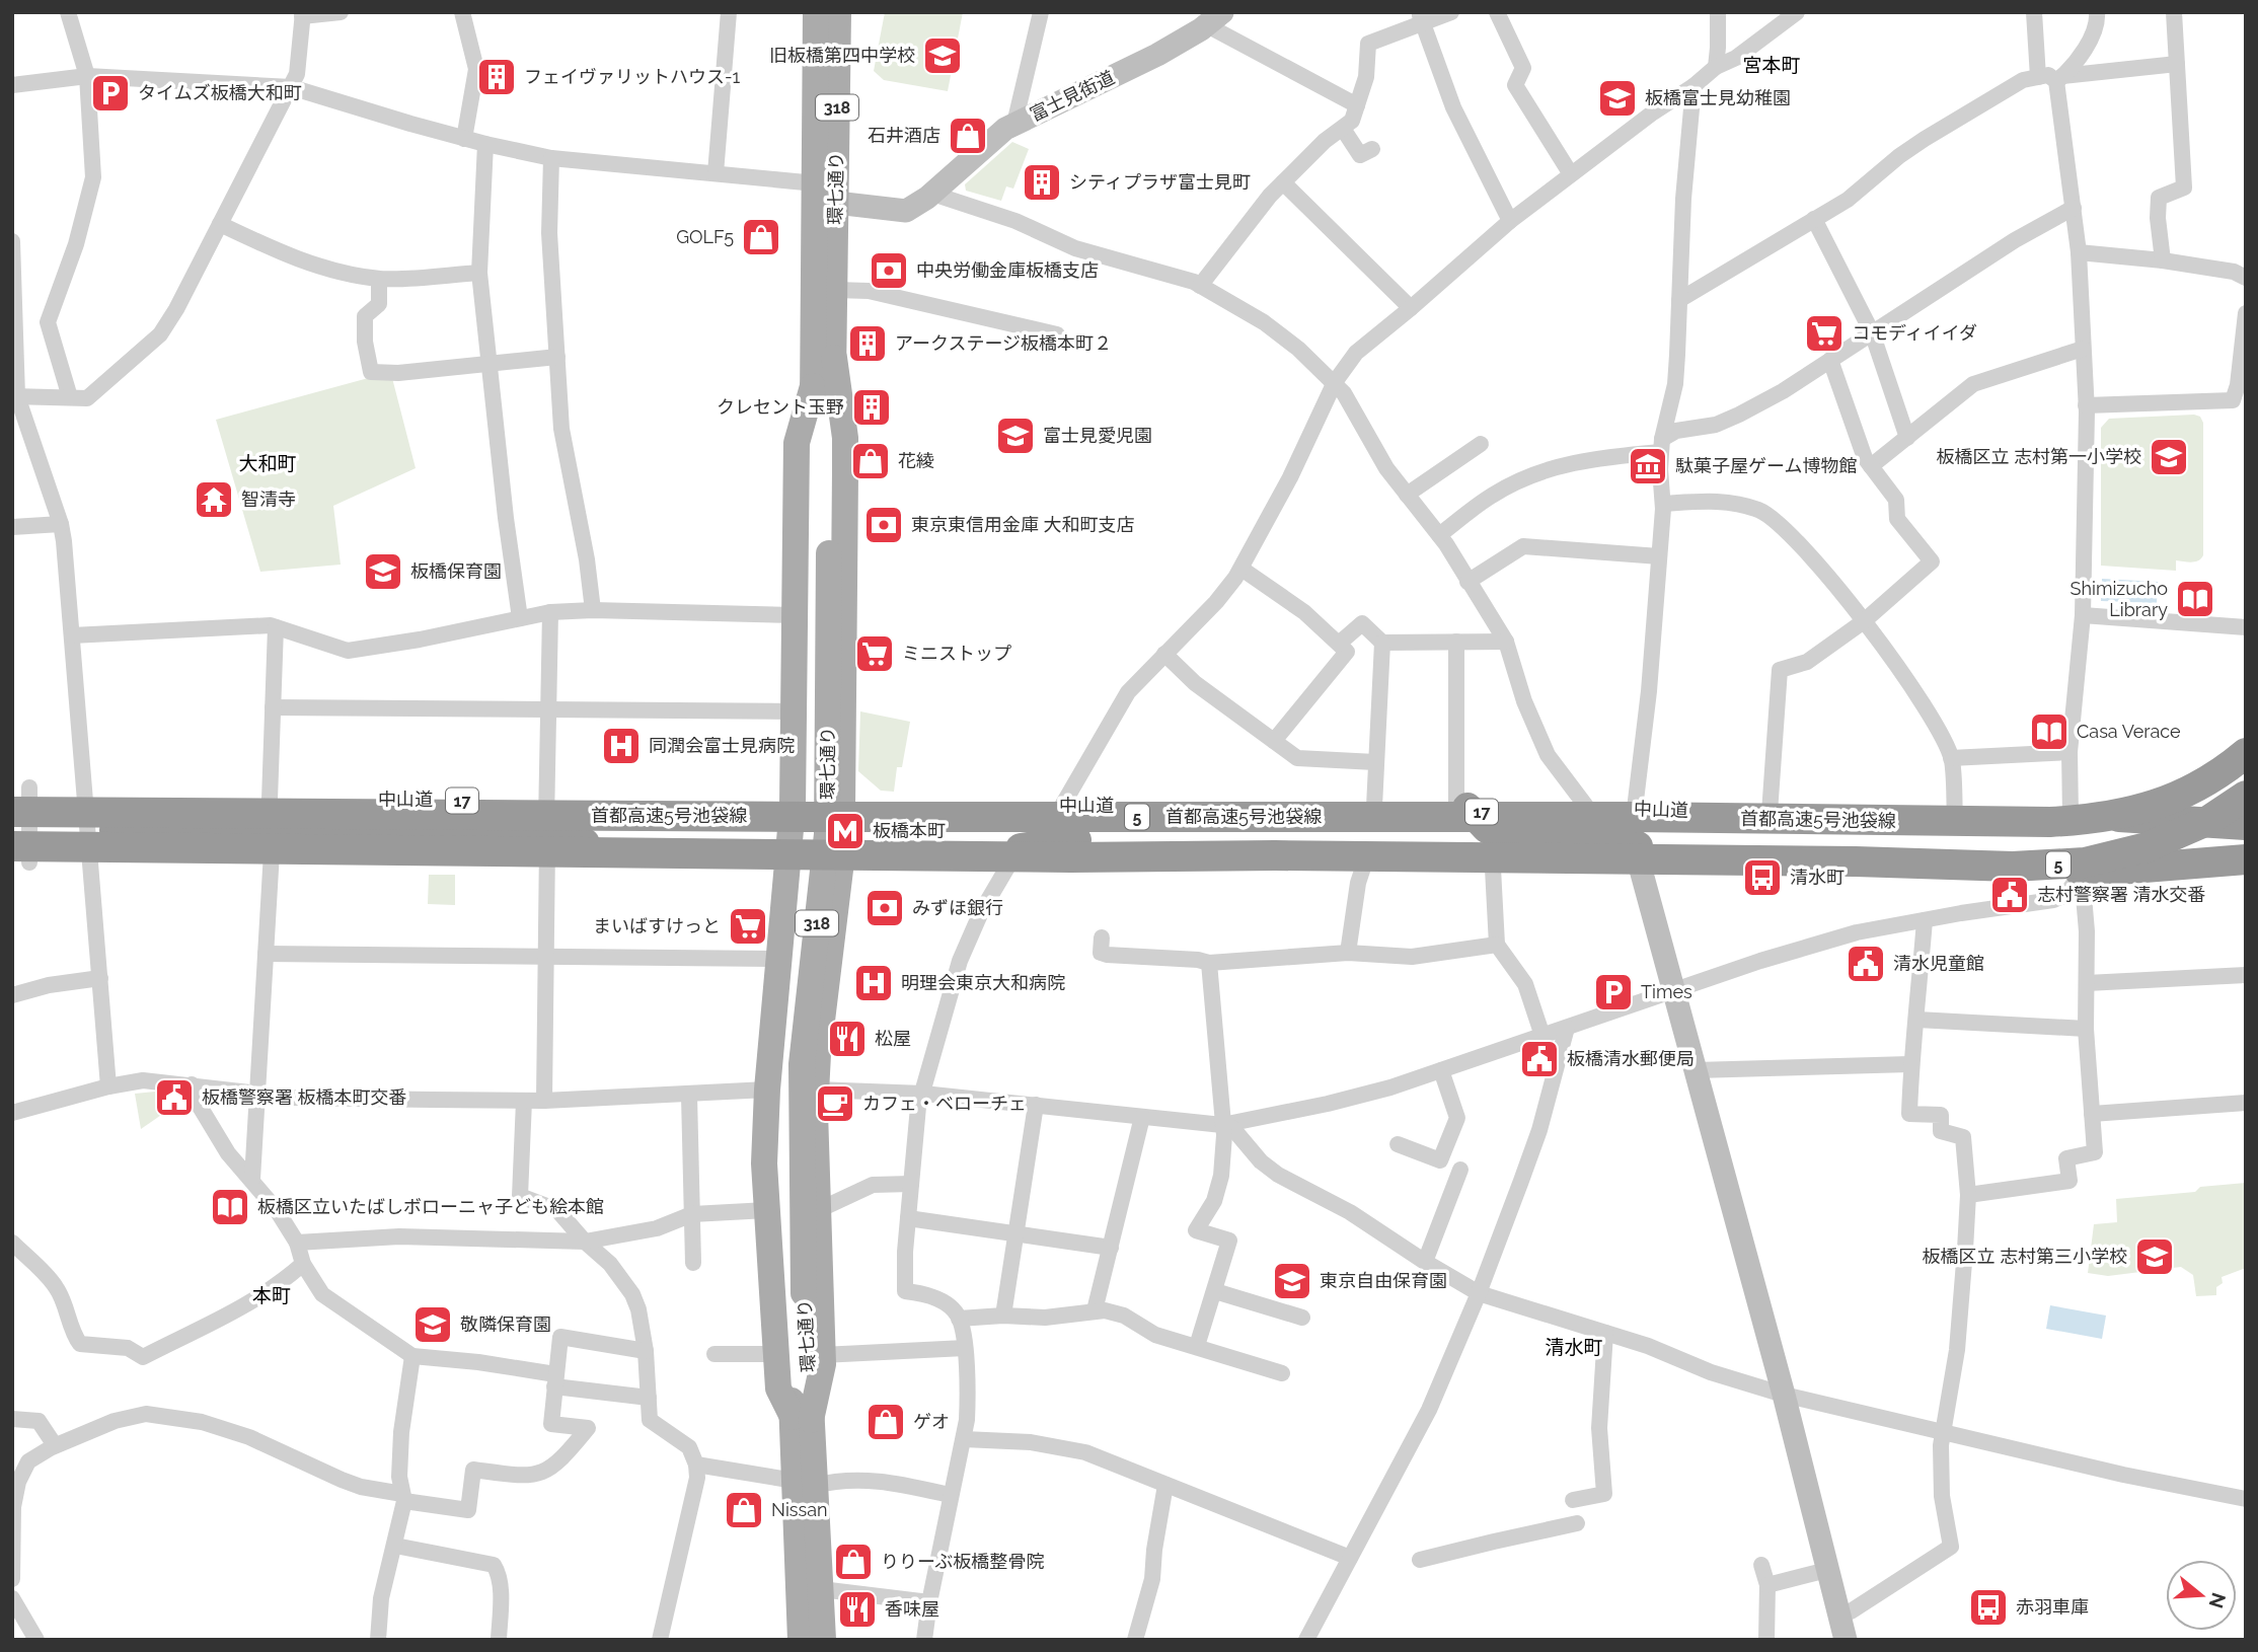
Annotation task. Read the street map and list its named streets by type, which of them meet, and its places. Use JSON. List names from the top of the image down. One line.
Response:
{"streets":{"highway":["中山道","17","首都高速5号池袋線","5"],"main road":["318","環七通り"],"street":["富士見街道"]},"crossings":[["富士見街道","環七通り"],["中山道","17"],["中山道","首都高速5号池袋線"],["17","首都高速5号池袋線"],["首都高速5号池袋線","5"]],"districts":["宮本町","大和町","本町","清水町"],"places":{"school or university":["旧板橋第四中学校","板橋富士見幼稚園","富士見愛児園","板橋区立 志村第一小学校","板橋保育園","板橋区立 志村第三小学校","東京自由保育園","敬隣保育園"],"building":["フェイヴァリットハウス-1","シティプラザ富士見町","アークステージ板橋本町２","クレセント玉野"],"parking":["タイムズ板橋大和町","Times"],"shop":["石井酒店","GOLF5","花綾","ゲオ","Nissan","りりーぶ板橋整骨院"],"bank":["中央労働金庫板橋支店","東京東信用金庫 大和町支店","みずほ銀行"],"supermarket":["コモディイイダ","ミニストップ","まいばすけっと"],"museum":["駄菓子屋ゲーム博物館"],"temple":["智清寺"],"library":["Shimizucho Library","Casa Verace","板橋区立いたばしボローニャ子ども絵本館"],"hospital":["同潤会富士見病院","明理会東京大和病院"],"metro station":["板橋本町"],"bus stop":["清水町","赤羽車庫"],"public building":["志村警察署 清水交番","清水児童館","板橋清水郵便局","板橋警察署 板橋本町交番"],"restaurant":["松屋","香味屋"],"cafe":["カフェ・ベローチェ"]},"north":"right"}
